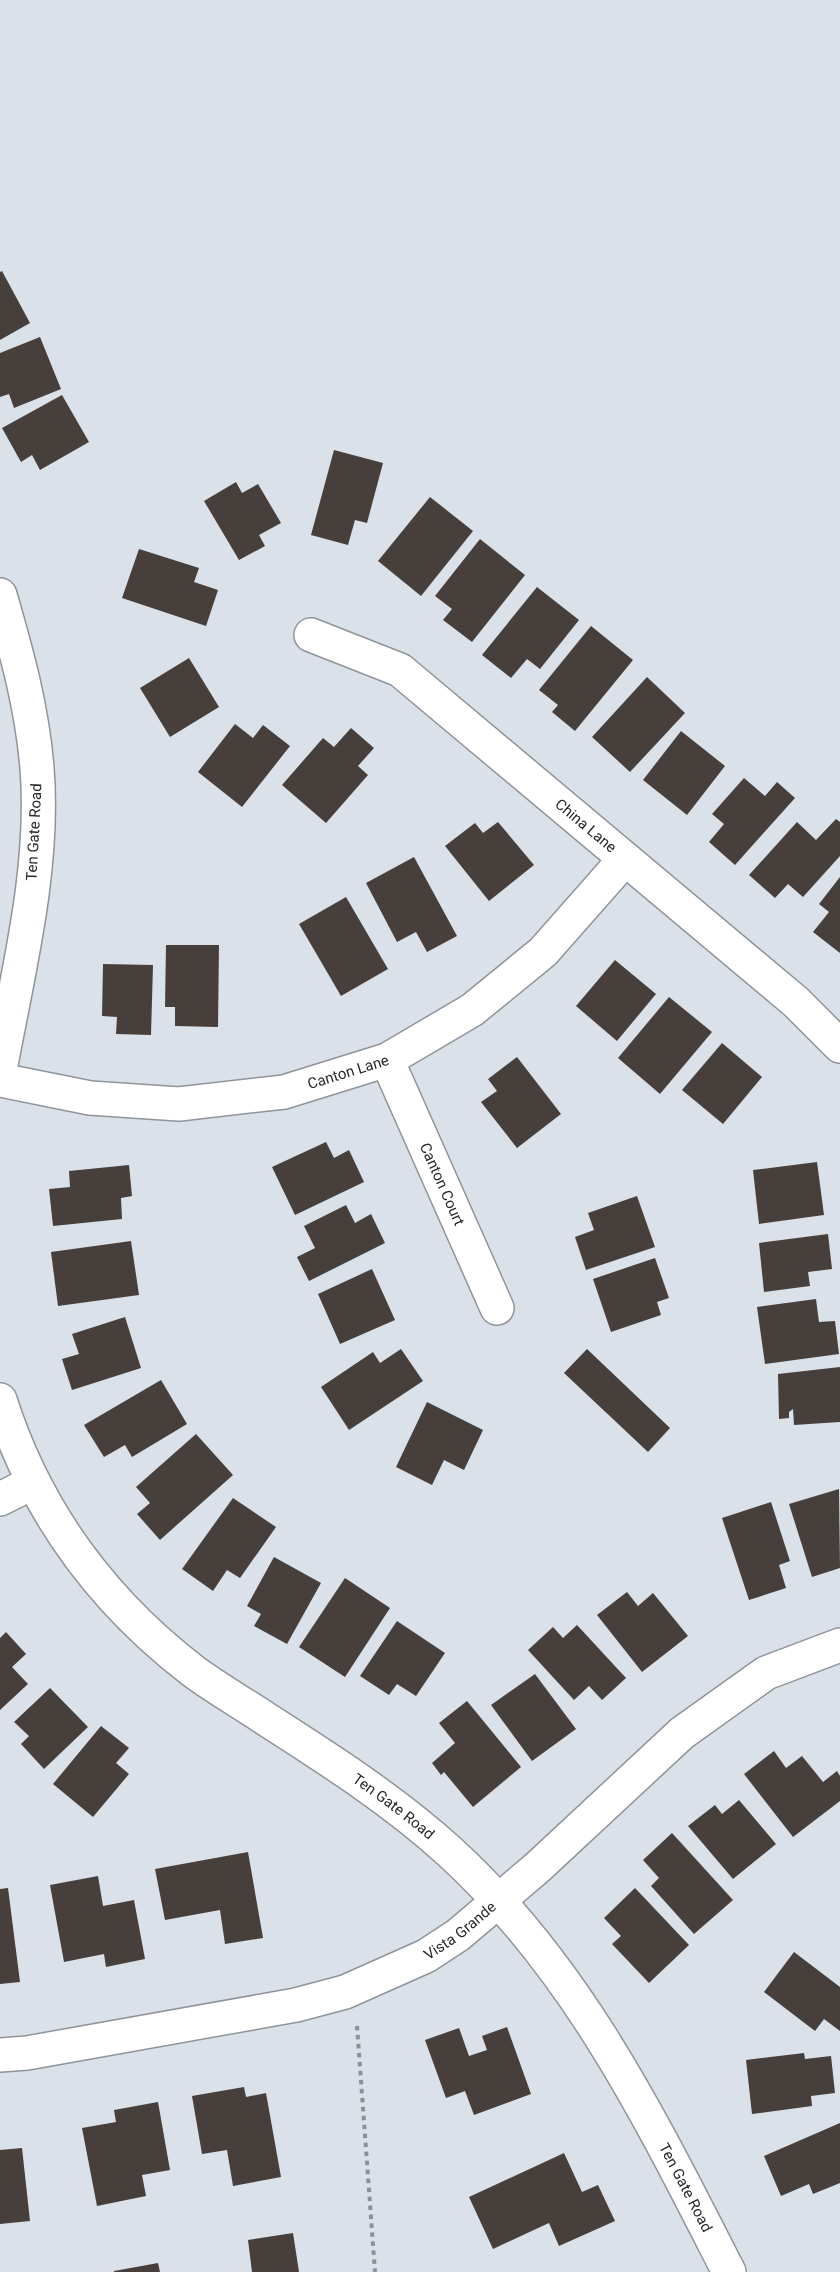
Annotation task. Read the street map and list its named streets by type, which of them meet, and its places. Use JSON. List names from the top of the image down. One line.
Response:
{"streets":{"street":["China Lane","Ten Gate Road","Canton Lane","Canton Court","Vista Grande"]},"crossings":[["China Lane","Canton Lane"],["Ten Gate Road","Vista Grande"],["Canton Lane","Canton Court"]]}
